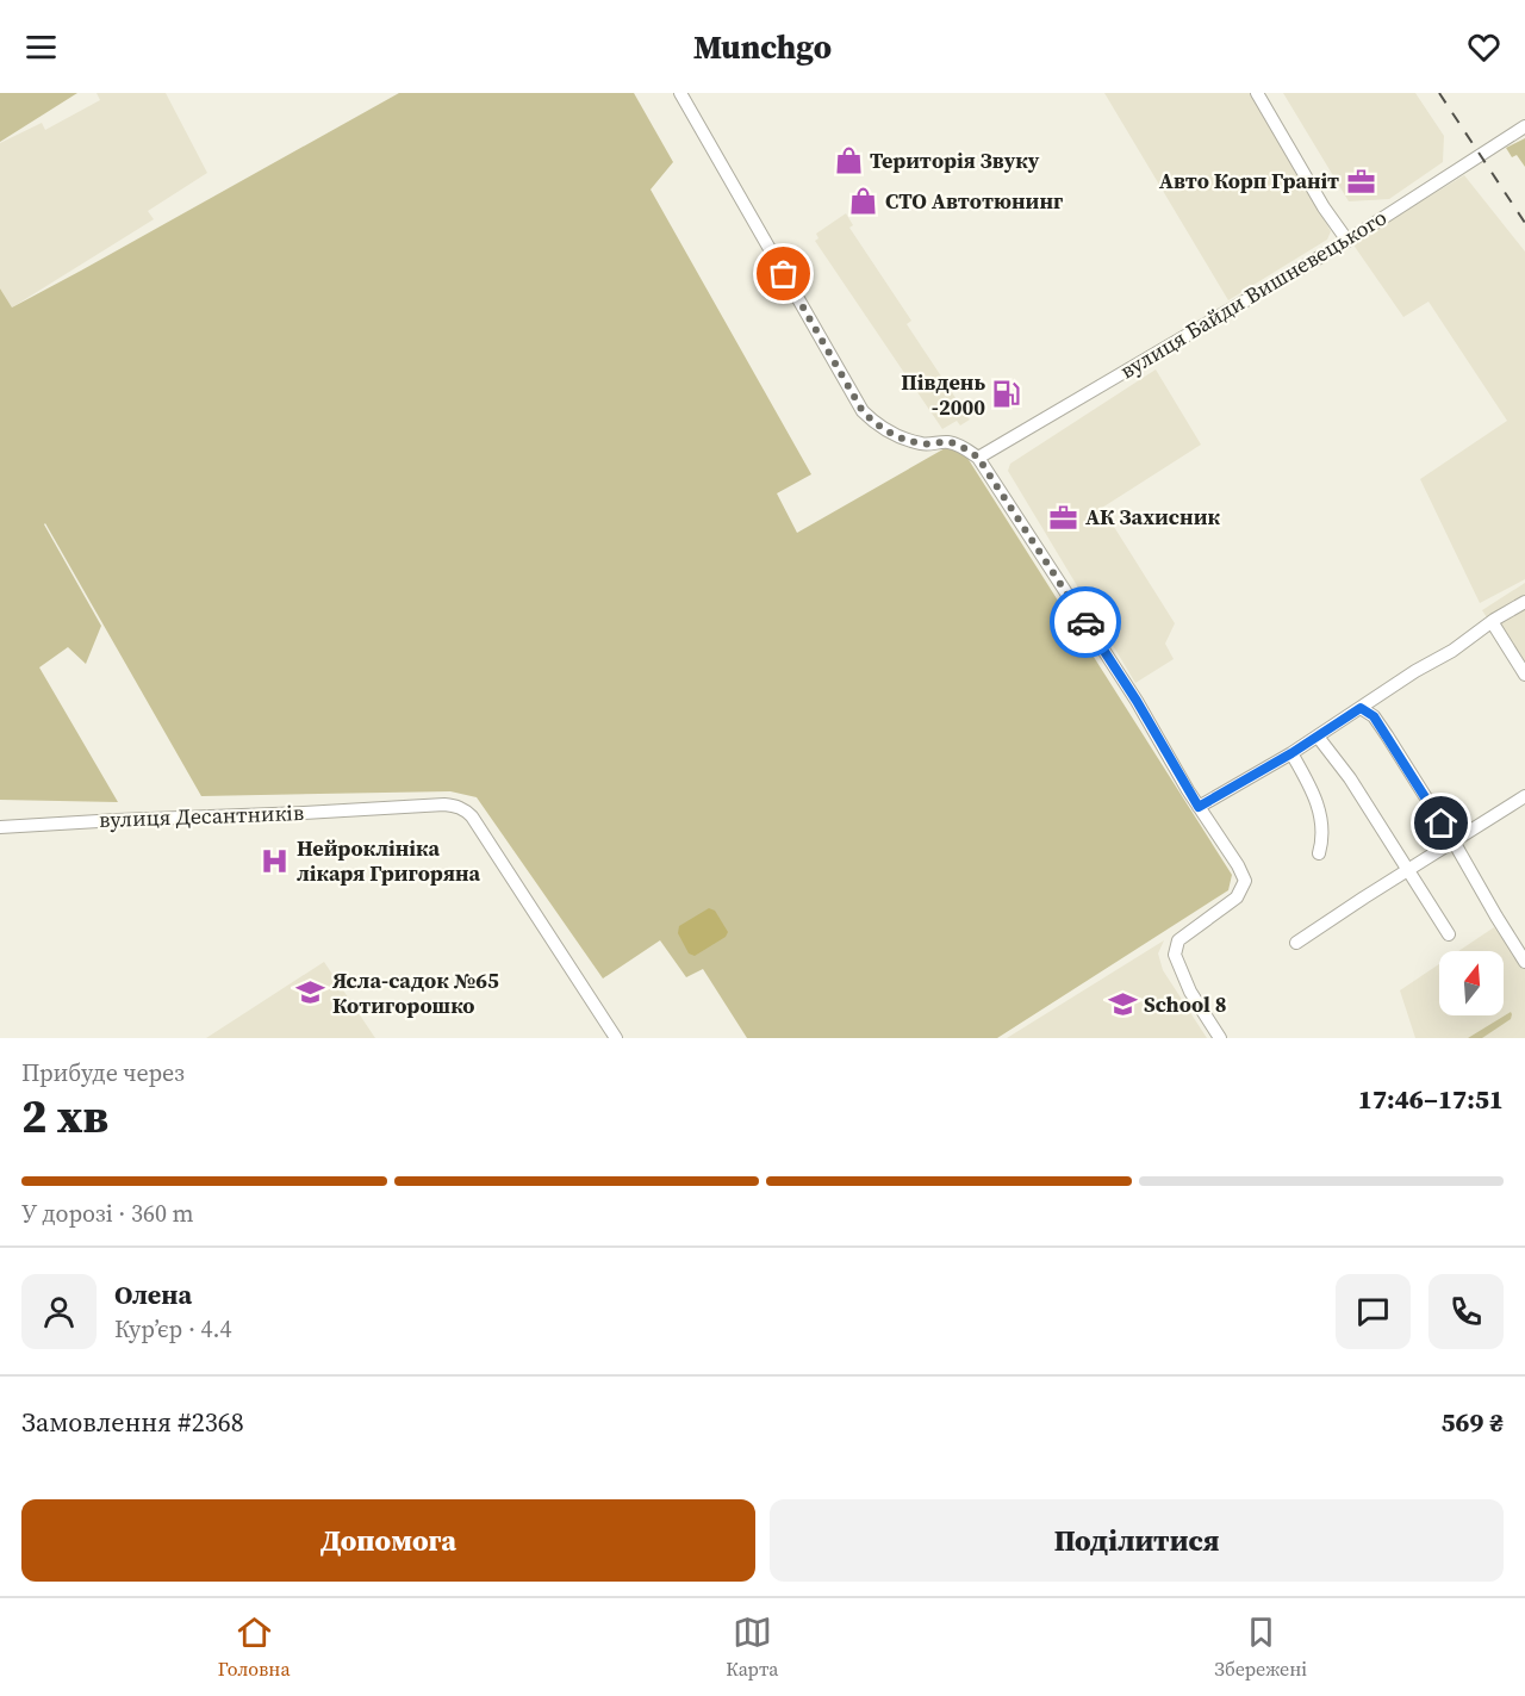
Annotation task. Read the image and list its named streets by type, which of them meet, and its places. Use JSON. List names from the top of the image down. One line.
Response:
{"streets":{"street":["вулиця Байди Вишневецького","вулиця Десантників"]},"places":{"shop":["Територія Звуку","СТО Автотюнинг"],"office":["Авто Корп Граніт","АК Захисник"],"fuel station":["Південь -2000"],"hospital":["Нейроклініка лікаря Григоряна"],"school or university":["Ясла-садок №65 Котигорошко","School 8"]},"north":"top","page":{"header":"Munchgo","heading":["2 хв","Прибуде через","17:46–17:51"],"panel":["Олена","Кур’єр · 4.4","Замовлення #2368","569 ₴"],"bar":"У дорозі · 360 m","buttons":["Допомога","Поділитися"],"tabs":["Головна","Карта","Збережені"]}}
